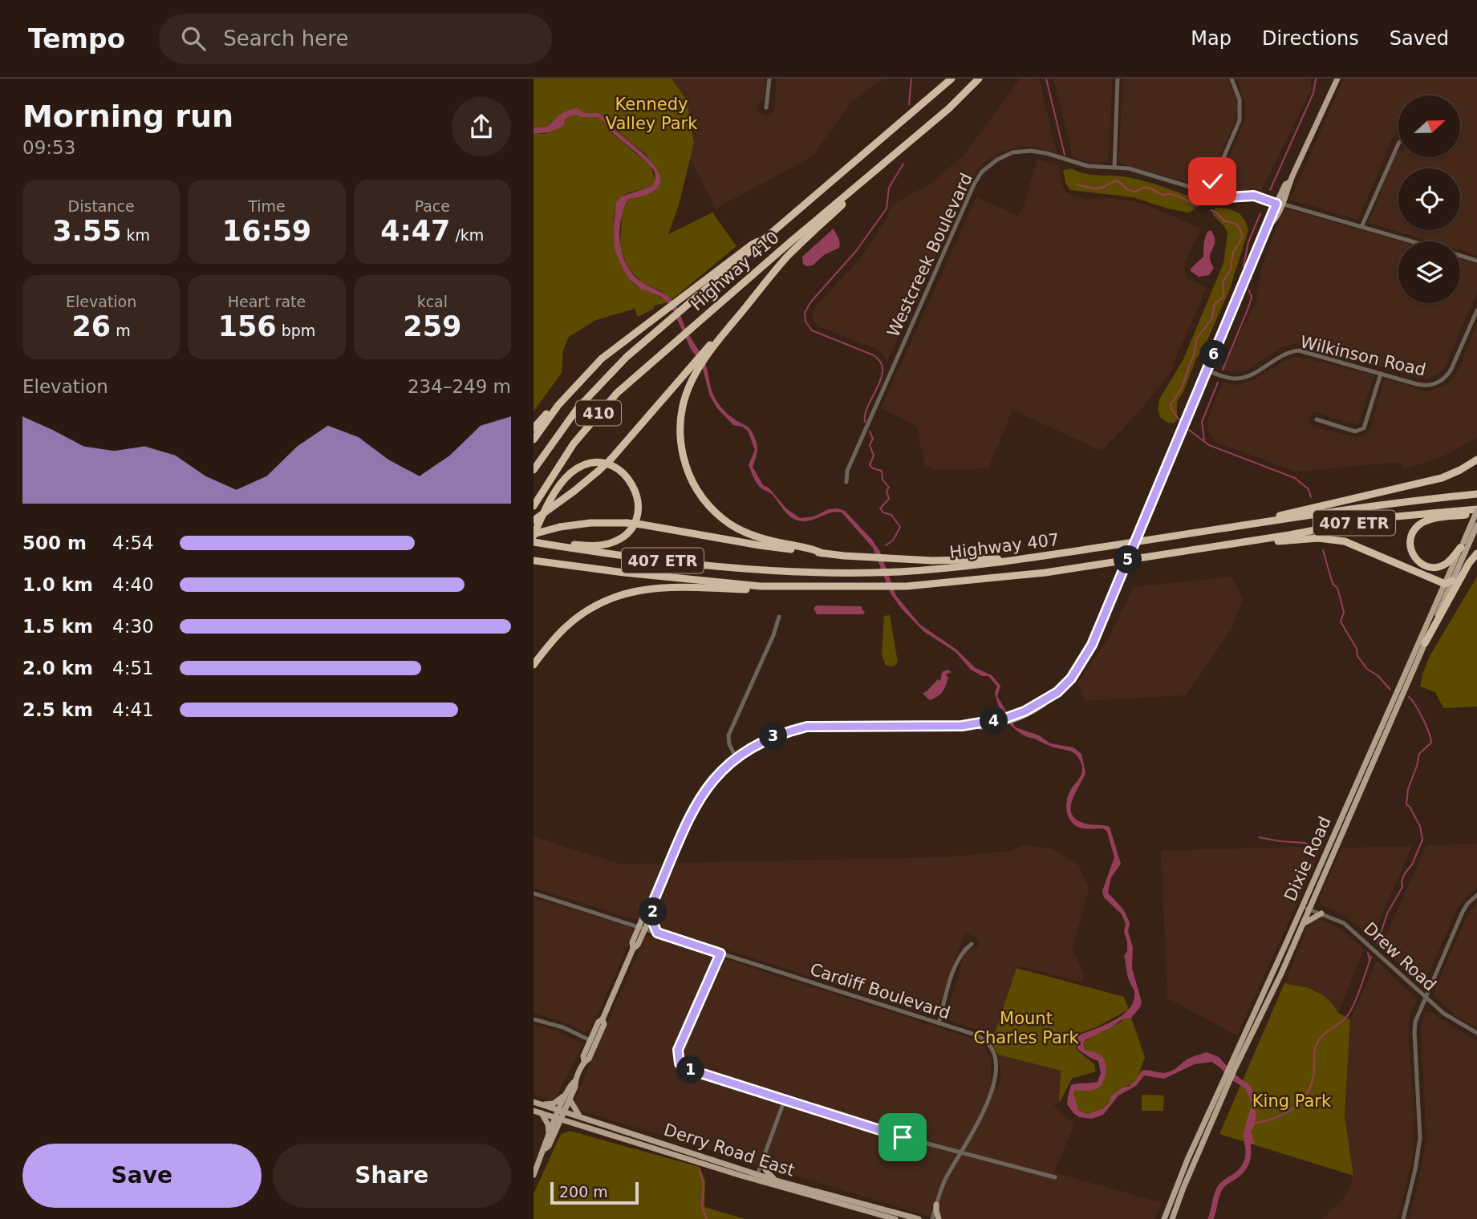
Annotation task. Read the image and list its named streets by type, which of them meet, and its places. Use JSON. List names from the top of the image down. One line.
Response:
{"streets":{"highway":["Highway 410","410","407 ETR","Highway 407"],"main road":["Dixie Road","Derry Road East"],"street":["Westcreek Boulevard","Wilkinson Road","Drew Road","Cardiff Boulevard"]},"crossings":[["Highway 407","Dixie Road"],["Dixie Road","Drew Road"]],"parks":["Kennedy Valley Park","Mount Charles Park","King Park"],"scale_bar":"200 m","north":"right","page":{"header":"Tempo","search":"Search here","nav":["Map","Directions","Saved"],"heading":["Morning run","09:53"],"stats":[["Distance","3.55 km"],["Time","16:59"],["Pace","4:47 /km"],["Elevation","26 m"],["Heart rate","156 bpm"],["kcal","259"]],"pins":["6","5","4","3","2","1"],"chart":["Elevation","234–249 m"],"list":[{"name":"500 m","note":"4:54"},{"name":"1.0 km","note":"4:40"},{"name":"1.5 km","note":"4:30"},{"name":"2.0 km","note":"4:51"},{"name":"2.5 km","note":"4:41"}],"buttons":["Save","Share"],"scale":"200 m"}}
